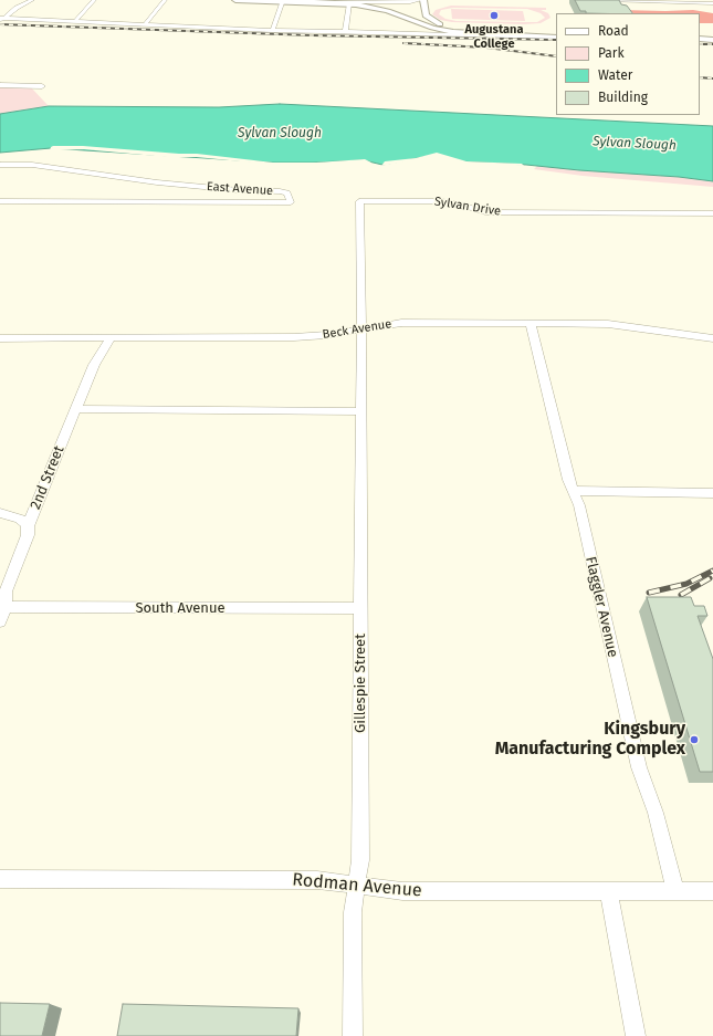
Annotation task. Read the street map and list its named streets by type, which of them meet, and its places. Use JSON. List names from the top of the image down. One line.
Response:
{"streets":{"street":["East Avenue","Sylvan Drive","Beck Avenue","2nd Street","Flaggler Avenue","South Avenue","Gillespie Street","Rodman Avenue"]},"crossings":[["Sylvan Drive","Beck Avenue"],["Sylvan Drive","Gillespie Street"],["Beck Avenue","2nd Street"],["Beck Avenue","Flaggler Avenue"],["Beck Avenue","Gillespie Street"],["2nd Street","South Avenue"],["Flaggler Avenue","Rodman Avenue"],["South Avenue","Gillespie Street"],["Gillespie Street","Rodman Avenue"]],"water":["Sylvan Slough"],"places":["Augustana College","Kingsbury Manufacturing Complex"],"legend":["Road","Park","Water","Building"]}
